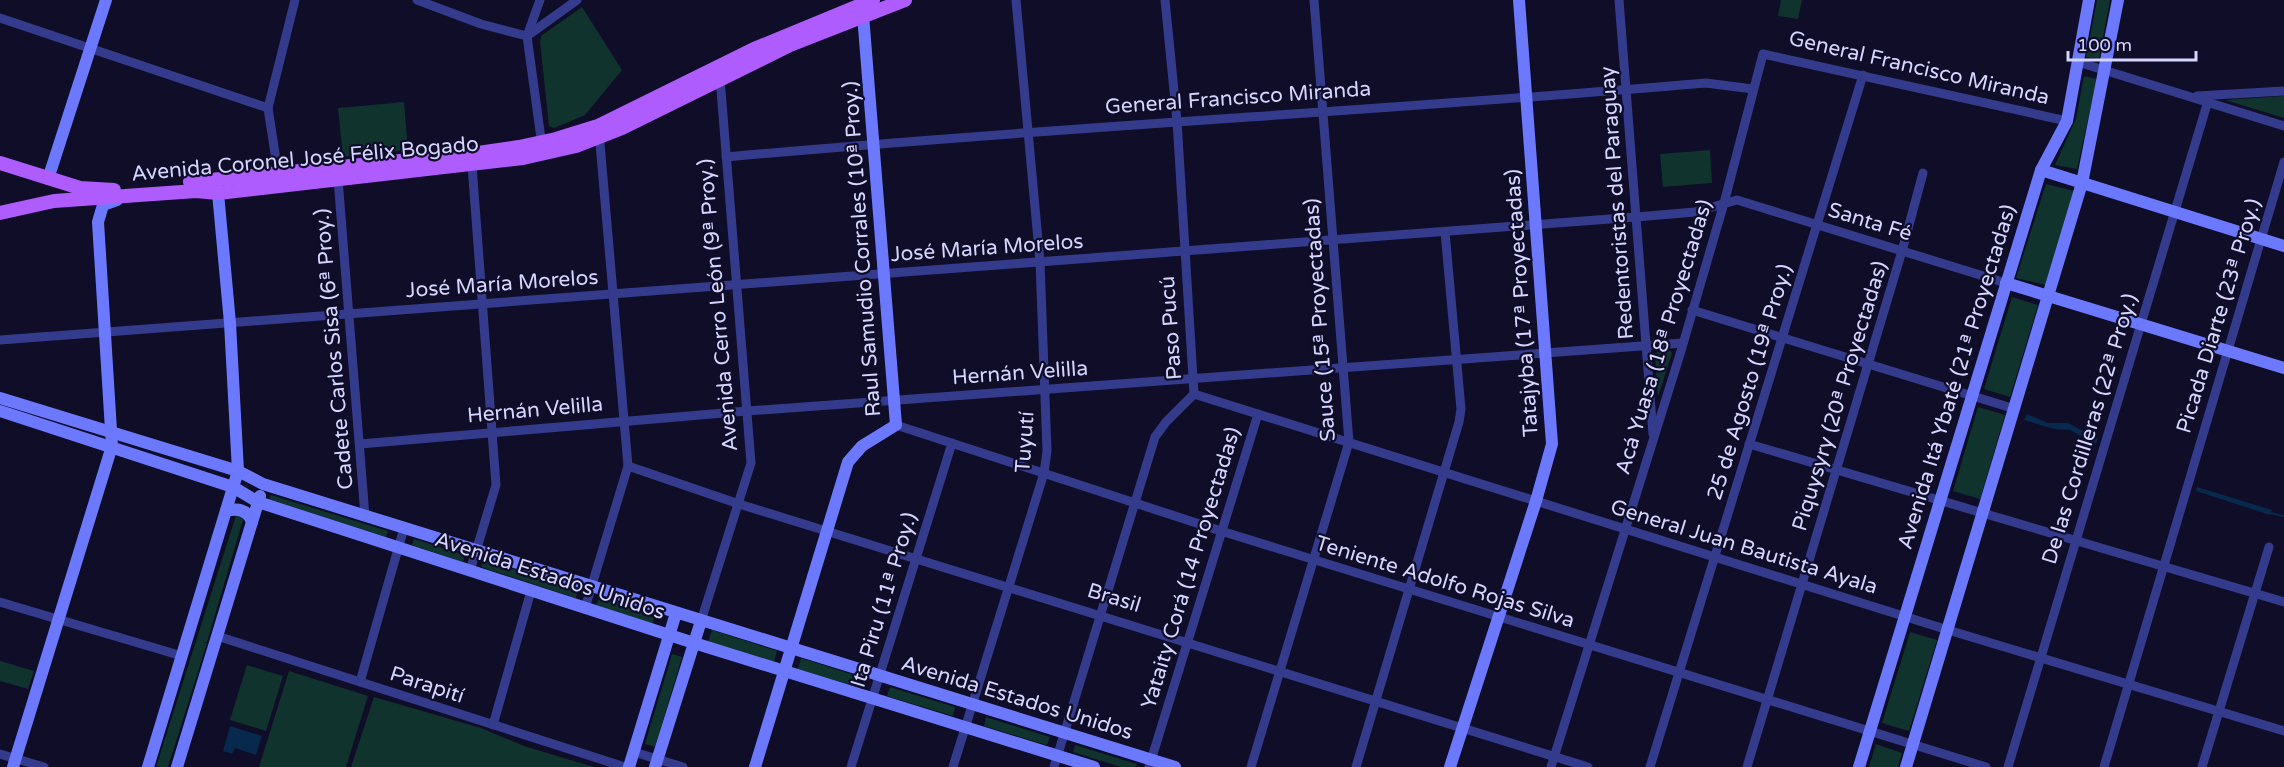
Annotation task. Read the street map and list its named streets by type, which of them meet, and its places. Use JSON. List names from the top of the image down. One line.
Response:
{"streets":{"main road":["Avenida Coronel José Félix Bogado","Raul Samudio Corrales (10ª Proy.)","Tatajyba (17ª Proyectadas)","Avenida Cerro León (9ª Proy.)","Avenida Itá Ybaté (21ª Proyectadas)","Avenida Estados Unidos"],"street":["General Francisco Miranda","Redentoristas del Paraguay","Santa Fé","José María Morelos","Picada Diarte (23ª Proy.)","Sauce (15ª Proyectadas)","Paso Pucú","Acá Yuasa (18ª Proyectadas)","Cadete Carlos Sisa (6ª Proy.)","Hernán Velilla","25 de Agosto (19ª Proy.)","Piquysyry (20ª Proyectadas)","De las Cordilleras (22ª Proy.)","Tuyutí","General Juan Bautista Ayala","Yataity Corá (14 Proyectadas)","Teniente Adolfo Rojas Silva","Brasil","Ita Piru (11ª Proy.)","Parapití"]},"crossings":[["General Francisco Miranda","Redentoristas del Paraguay"],["General Francisco Miranda","Raul Samudio Corrales (10ª Proy.)"],["General Francisco Miranda","Tatajyba (17ª Proyectadas)"],["General Francisco Miranda","Avenida Cerro León (9ª Proy.)"],["General Francisco Miranda","Sauce (15ª Proyectadas)"],["General Francisco Miranda","Paso Pucú"],["General Francisco Miranda","Acá Yuasa (18ª Proyectadas)"],["General Francisco Miranda","Avenida Itá Ybaté (21ª Proyectadas)"],["General Francisco Miranda","25 de Agosto (19ª Proy.)"],["General Francisco Miranda","Tuyutí"],["Avenida Coronel José Félix Bogado","Raul Samudio Corrales (10ª Proy.)"],["Avenida Coronel José Félix Bogado","Avenida Cerro León (9ª Proy.)"],["Avenida Coronel José Félix Bogado","Cadete Carlos Sisa (6ª Proy.)"],["Redentoristas del Paraguay","José María Morelos"],["Redentoristas del Paraguay","Acá Yuasa (18ª Proyectadas)"],["Redentoristas del Paraguay","Hernán Velilla"],["Santa Fé","José María Morelos"],["Santa Fé","Acá Yuasa (18ª Proyectadas)"],["Santa Fé","Avenida Itá Ybaté (21ª Proyectadas)"],["Santa Fé","25 de Agosto (19ª Proy.)"],["Santa Fé","Piquysyry (20ª Proyectadas)"],["José María Morelos","Raul Samudio Corrales (10ª Proy.)"],["José María Morelos","Tatajyba (17ª Proyectadas)"],["José María Morelos","Avenida Cerro León (9ª Proy.)"],["José María Morelos","Sauce (15ª Proyectadas)"],["José María Morelos","Paso Pucú"],["José María Morelos","Acá Yuasa (18ª Proyectadas)"],["José María Morelos","Cadete Carlos Sisa (6ª Proy.)"],["José María Morelos","Tuyutí"],["Raul Samudio Corrales (10ª Proy.)","Hernán Velilla"],["Raul Samudio Corrales (10ª Proy.)","Avenida Estados Unidos"],["Raul Samudio Corrales (10ª Proy.)","Teniente Adolfo Rojas Silva"],["Raul Samudio Corrales (10ª Proy.)","Brasil"],["Tatajyba (17ª Proyectadas)","Hernán Velilla"],["Tatajyba (17ª Proyectadas)","General Juan Bautista Ayala"],["Tatajyba (17ª Proyectadas)","Teniente Adolfo Rojas Silva"],["Tatajyba (17ª Proyectadas)","Brasil"],["Avenida Cerro León (9ª Proy.)","Hernán Velilla"],["Avenida Cerro León (9ª Proy.)","Avenida Estados Unidos"],["Avenida Cerro León (9ª Proy.)","Brasil"],["Picada Diarte (23ª Proy.)","General Juan Bautista Ayala"],["Sauce (15ª Proyectadas)","Hernán Velilla"],["Sauce (15ª Proyectadas)","General Juan Bautista Ayala"],["Sauce (15ª Proyectadas)","Teniente Adolfo Rojas Silva"],["Sauce (15ª Proyectadas)","Brasil"],["Paso Pucú","Hernán Velilla"],["Paso Pucú","General Juan Bautista Ayala"],["Paso Pucú","Avenida Estados Unidos"],["Paso Pucú","Teniente Adolfo Rojas Silva"],["Paso Pucú","Brasil"],["Acá Yuasa (18ª Proyectadas)","Hernán Velilla"],["Acá Yuasa (18ª Proyectadas)","General Juan Bautista Ayala"],["Acá Yuasa (18ª Proyectadas)","Teniente Adolfo Rojas Silva"],["Acá Yuasa (18ª Proyectadas)","Brasil"],["Cadete Carlos Sisa (6ª Proy.)","Hernán Velilla"],["Cadete Carlos Sisa (6ª Proy.)","Avenida Estados Unidos"],["Hernán Velilla","Tuyutí"],["Avenida Itá Ybaté (21ª Proyectadas)","General Juan Bautista Ayala"],["Avenida Itá Ybaté (21ª Proyectadas)","Teniente Adolfo Rojas Silva"],["25 de Agosto (19ª Proy.)","General Juan Bautista Ayala"],["25 de Agosto (19ª Proy.)","Teniente Adolfo Rojas Silva"],["Piquysyry (20ª Proyectadas)","General Juan Bautista Ayala"],["Piquysyry (20ª Proyectadas)","Teniente Adolfo Rojas Silva"],["De las Cordilleras (22ª Proy.)","General Juan Bautista Ayala"],["Tuyutí","Avenida Estados Unidos"],["Tuyutí","Teniente Adolfo Rojas Silva"],["Tuyutí","Brasil"],["General Juan Bautista Ayala","Yataity Corá (14 Proyectadas)"],["Yataity Corá (14 Proyectadas)","Avenida Estados Unidos"],["Yataity Corá (14 Proyectadas)","Teniente Adolfo Rojas Silva"],["Yataity Corá (14 Proyectadas)","Brasil"],["Avenida Estados Unidos","Ita Piru (11ª Proy.)"],["Teniente Adolfo Rojas Silva","Ita Piru (11ª Proy.)"],["Brasil","Ita Piru (11ª Proy.)"]],"scale_bar":"100 m"}
